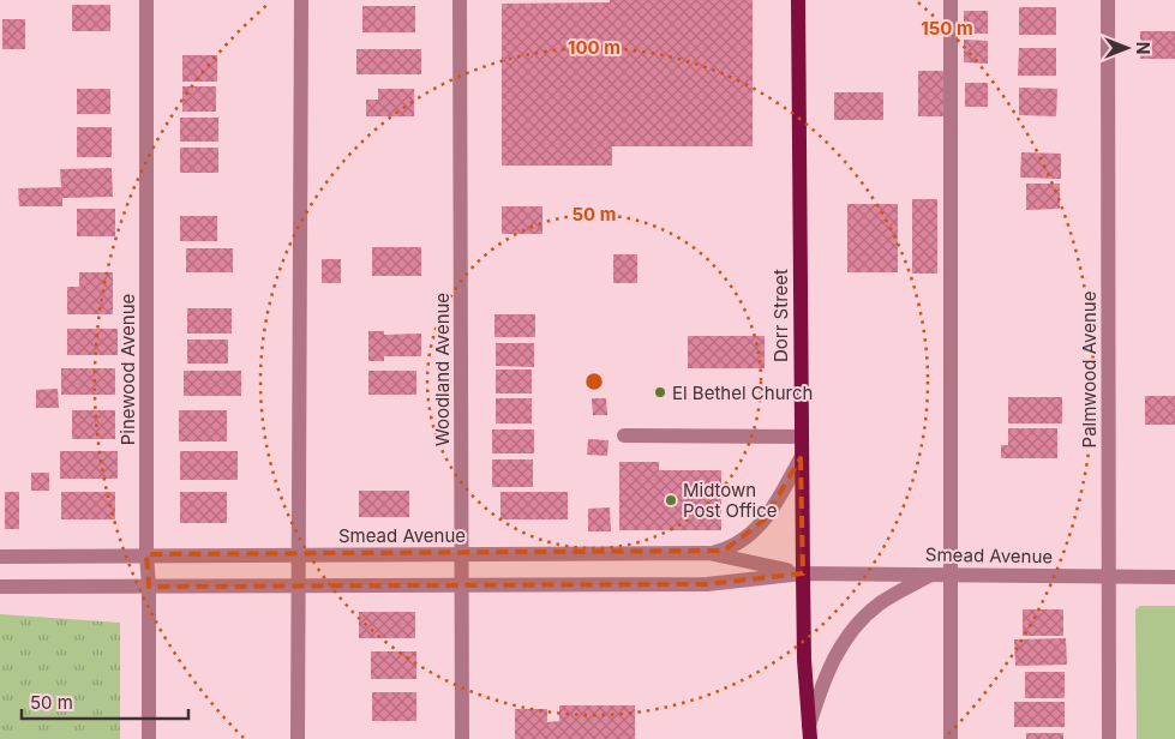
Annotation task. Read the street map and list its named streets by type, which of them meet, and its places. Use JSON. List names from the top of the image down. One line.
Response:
{"streets":{"main road":["Dorr Street"],"street":["Pinewood Avenue","Woodland Avenue","Palmwood Avenue","Smead Avenue"]},"crossings":[["Dorr Street","Smead Avenue"],["Pinewood Avenue","Smead Avenue"],["Woodland Avenue","Smead Avenue"],["Palmwood Avenue","Smead Avenue"]],"places":["El Bethel Church","Midtown Post Office"],"scale_bar":"50 m","north":"right","rings":["150 m","100 m","50 m"]}
